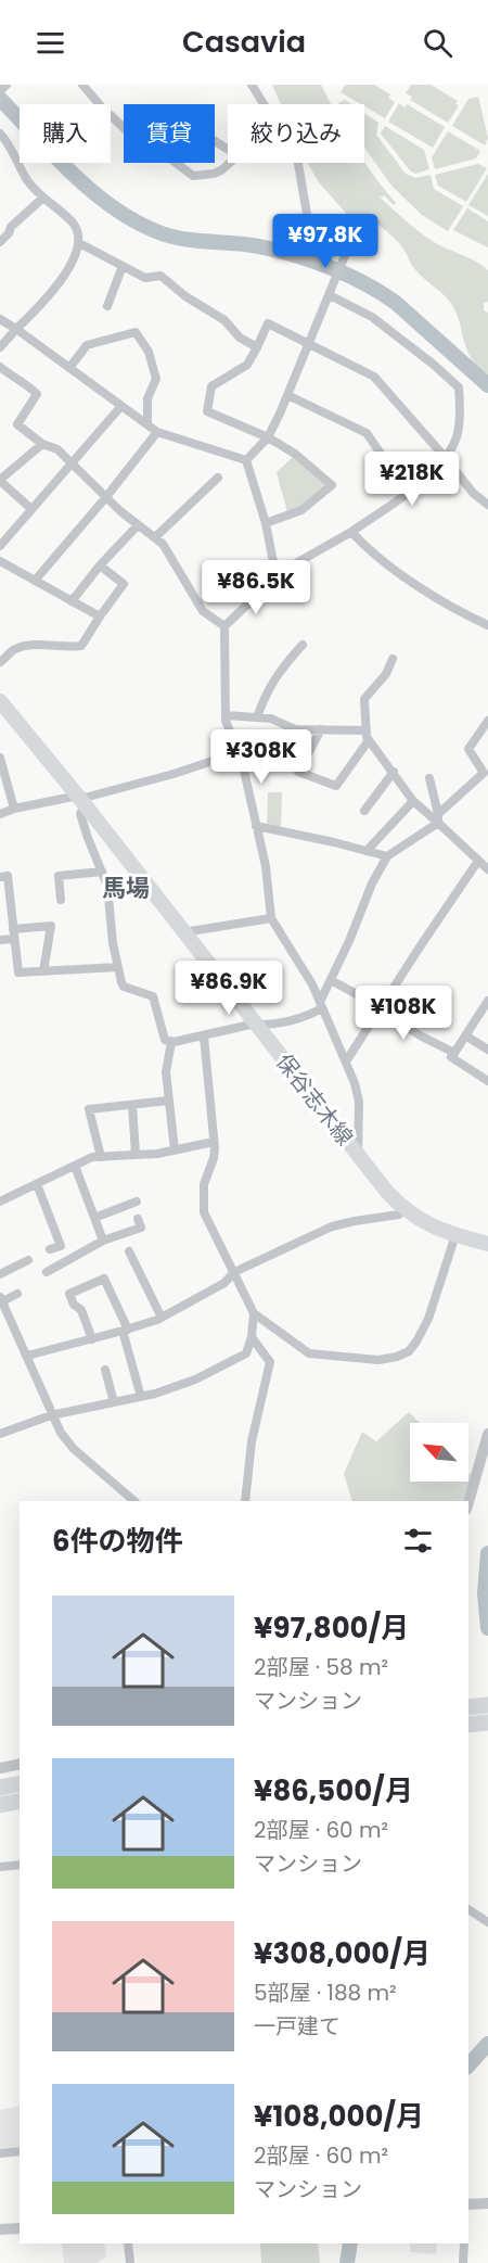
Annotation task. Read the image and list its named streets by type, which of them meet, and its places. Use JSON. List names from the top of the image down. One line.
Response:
{"streets":{"main road":["保谷志木線"]},"districts":["馬場"],"north":"top left","page":{"header":"Casavia","chip":["購入","賃貸","絞り込み"],"price":["¥97.8K","¥218K","¥86.5K","¥308K","¥86.9K","¥108K"],"heading":"6件の物件","list":[{"name":"¥97,800/月","note":"2部屋 · 58 m² · マンション"},{"name":"¥86,500/月","note":"2部屋 · 60 m² · マンション"},{"name":"¥308,000/月","note":"5部屋 · 188 m² · 一戸建て"},{"name":"¥108,000/月","note":"2部屋 · 60 m² · マンション"}]}}
